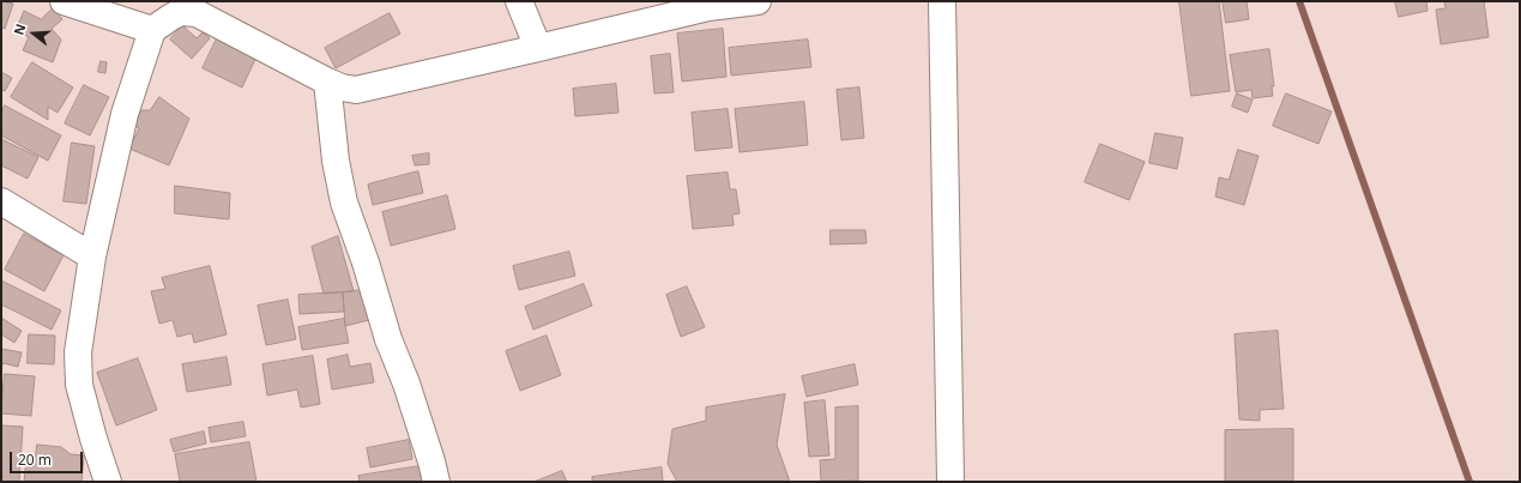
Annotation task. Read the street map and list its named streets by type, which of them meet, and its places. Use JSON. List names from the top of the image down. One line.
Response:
{"scale_bar":"20 m","north":"left"}
